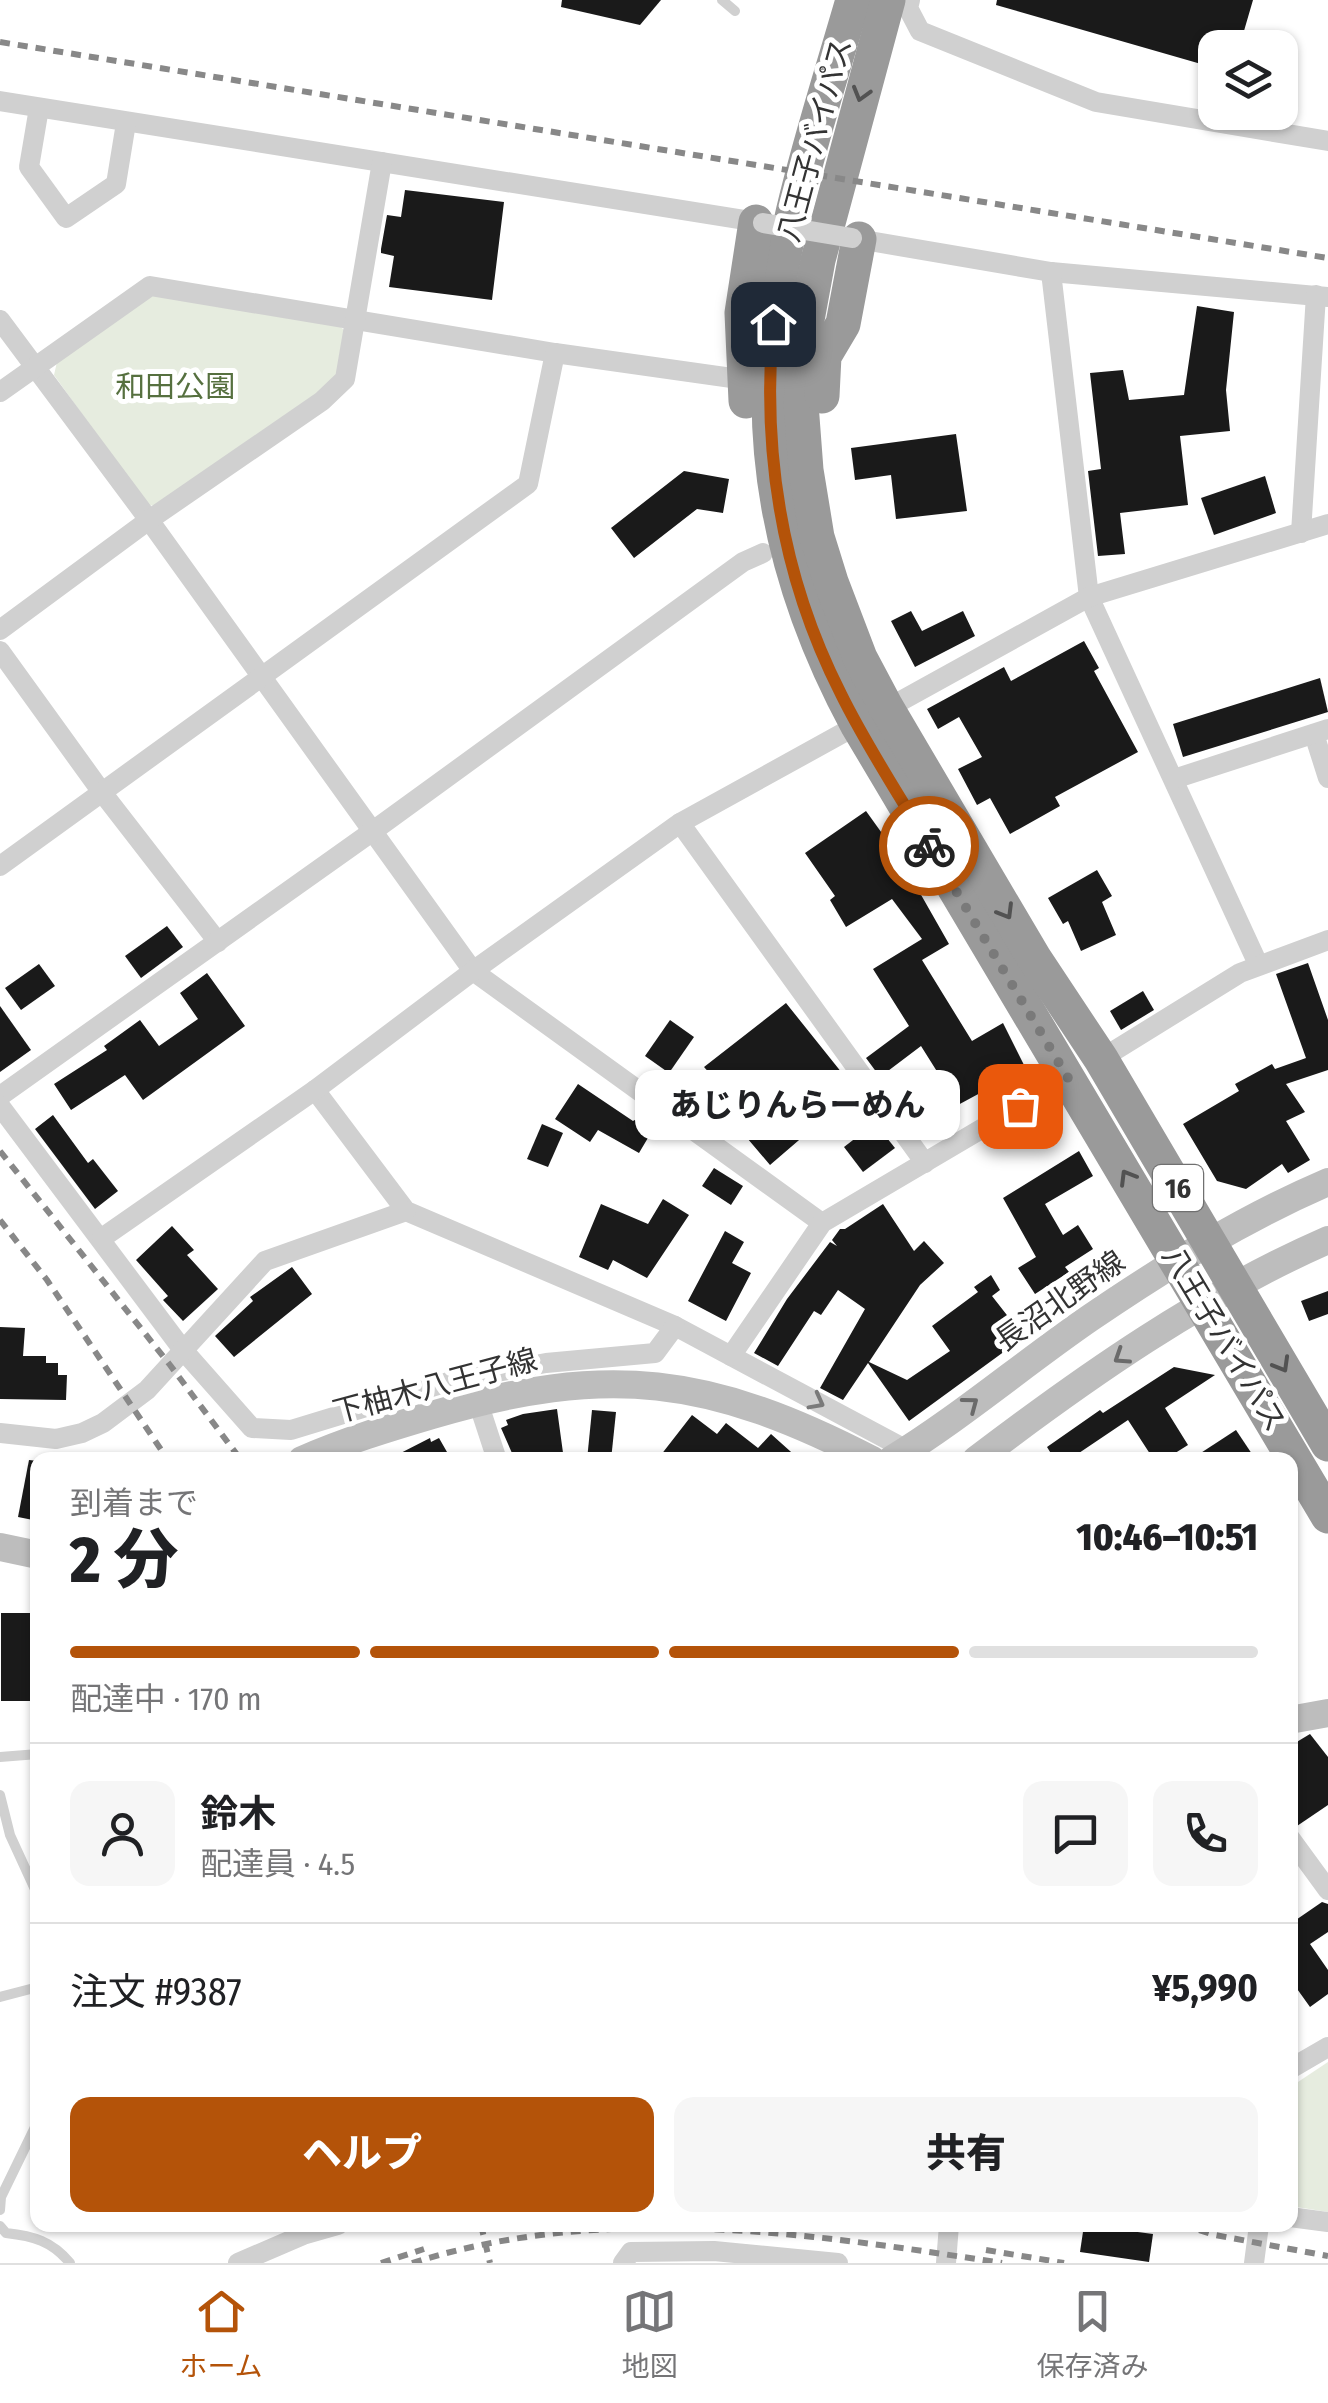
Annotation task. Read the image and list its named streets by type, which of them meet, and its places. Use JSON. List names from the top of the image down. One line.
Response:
{"streets":{"highway":["八王子バイパス","16"],"main road":["長沼北野線","下柚木八王子線"]},"crossings":[["八王子バイパス","長沼北野線"]],"parks":["和田公園"],"places":["あじりんらーめん"],"page":{"bubble":"あじりんらーめん","heading":["2 分","到着まで","10:46–10:51"],"panel":["鈴木","配達員 · 4.5","注文 #9387","¥5,990"],"bar":"配達中 · 170 m","buttons":["ヘルプ","共有"],"tabs":["ホーム","地図","保存済み"]}}
